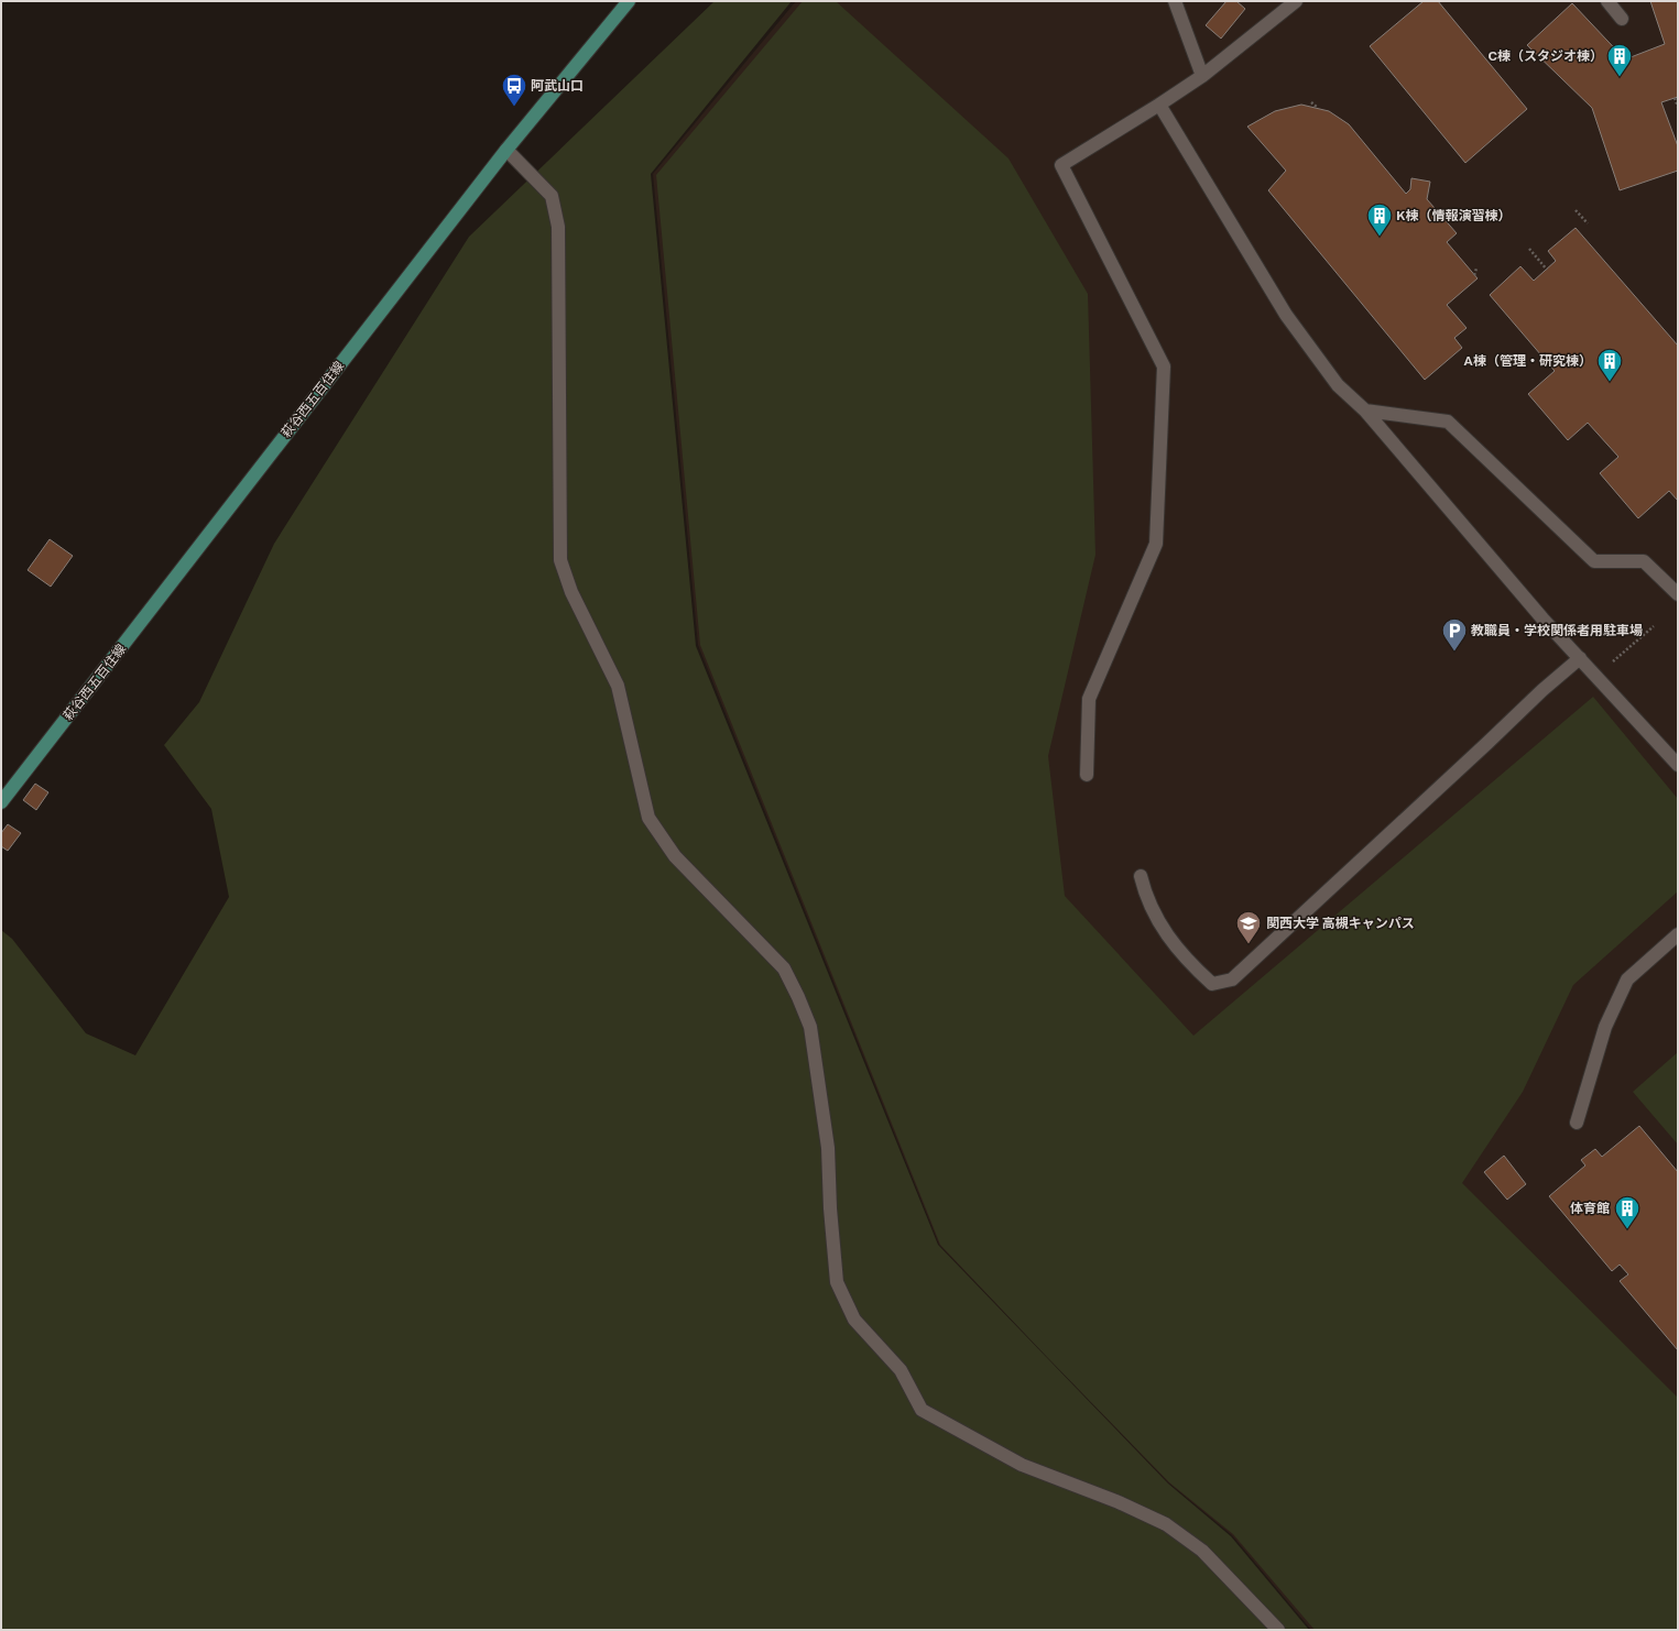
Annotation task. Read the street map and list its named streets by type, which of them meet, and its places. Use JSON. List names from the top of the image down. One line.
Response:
{"streets":{"main road":["萩谷西五百住線"]},"places":{"building":["C棟（スタジオ棟）","K棟（情報演習棟）","A棟（管理・研究棟）","体育館"],"bus stop":["阿武山口"],"parking":["教職員・学校関係者用駐車場"],"school or university":["関西大学 高槻キャンパス"]}}
